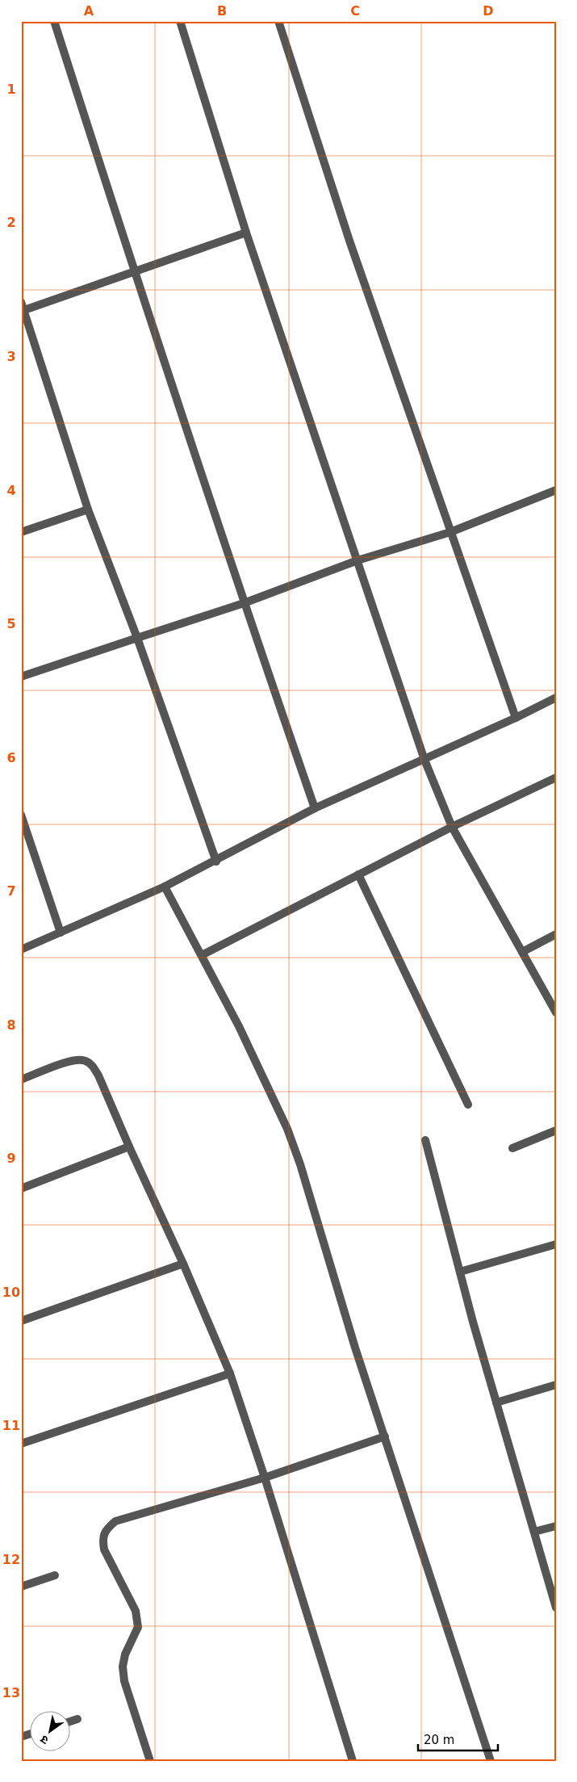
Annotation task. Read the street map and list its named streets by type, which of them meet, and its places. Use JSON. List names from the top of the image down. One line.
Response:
{"scale_bar":"20 m","north":"bottom left","grid":{"columns":["A","B","C","D"],"rows":["1","2","3","4","5","6","7","8","9","10","11","12","13"]}}
